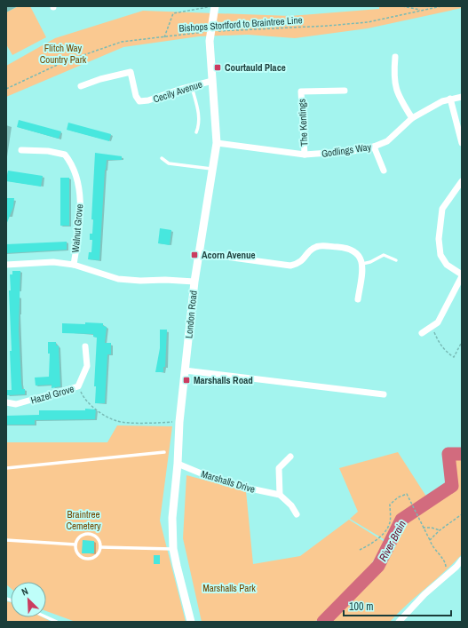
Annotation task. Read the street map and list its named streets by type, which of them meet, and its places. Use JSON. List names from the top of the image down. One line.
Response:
{"streets":{"street":["Cecily Avenue","The Kentings","Godlings Way","Walnut Grove","London Road","Hazel Grove","Marshalls Drive"],"path":["Bishops Stortford to Braintree Line"]},"crossings":[["Bishops Stortford to Braintree Line","London Road"],["Cecily Avenue","London Road"],["The Kentings","Godlings Way"],["Godlings Way","London Road"],["London Road","Marshalls Drive"]],"water":["River Brain"],"parks":["Flitch Way Country Park","Braintree Cemetery","Marshalls Park"],"places":{"transit":["Courtauld Place","Acorn Avenue","Marshalls Road"]},"scale_bar":"100 m","north":"top left"}
